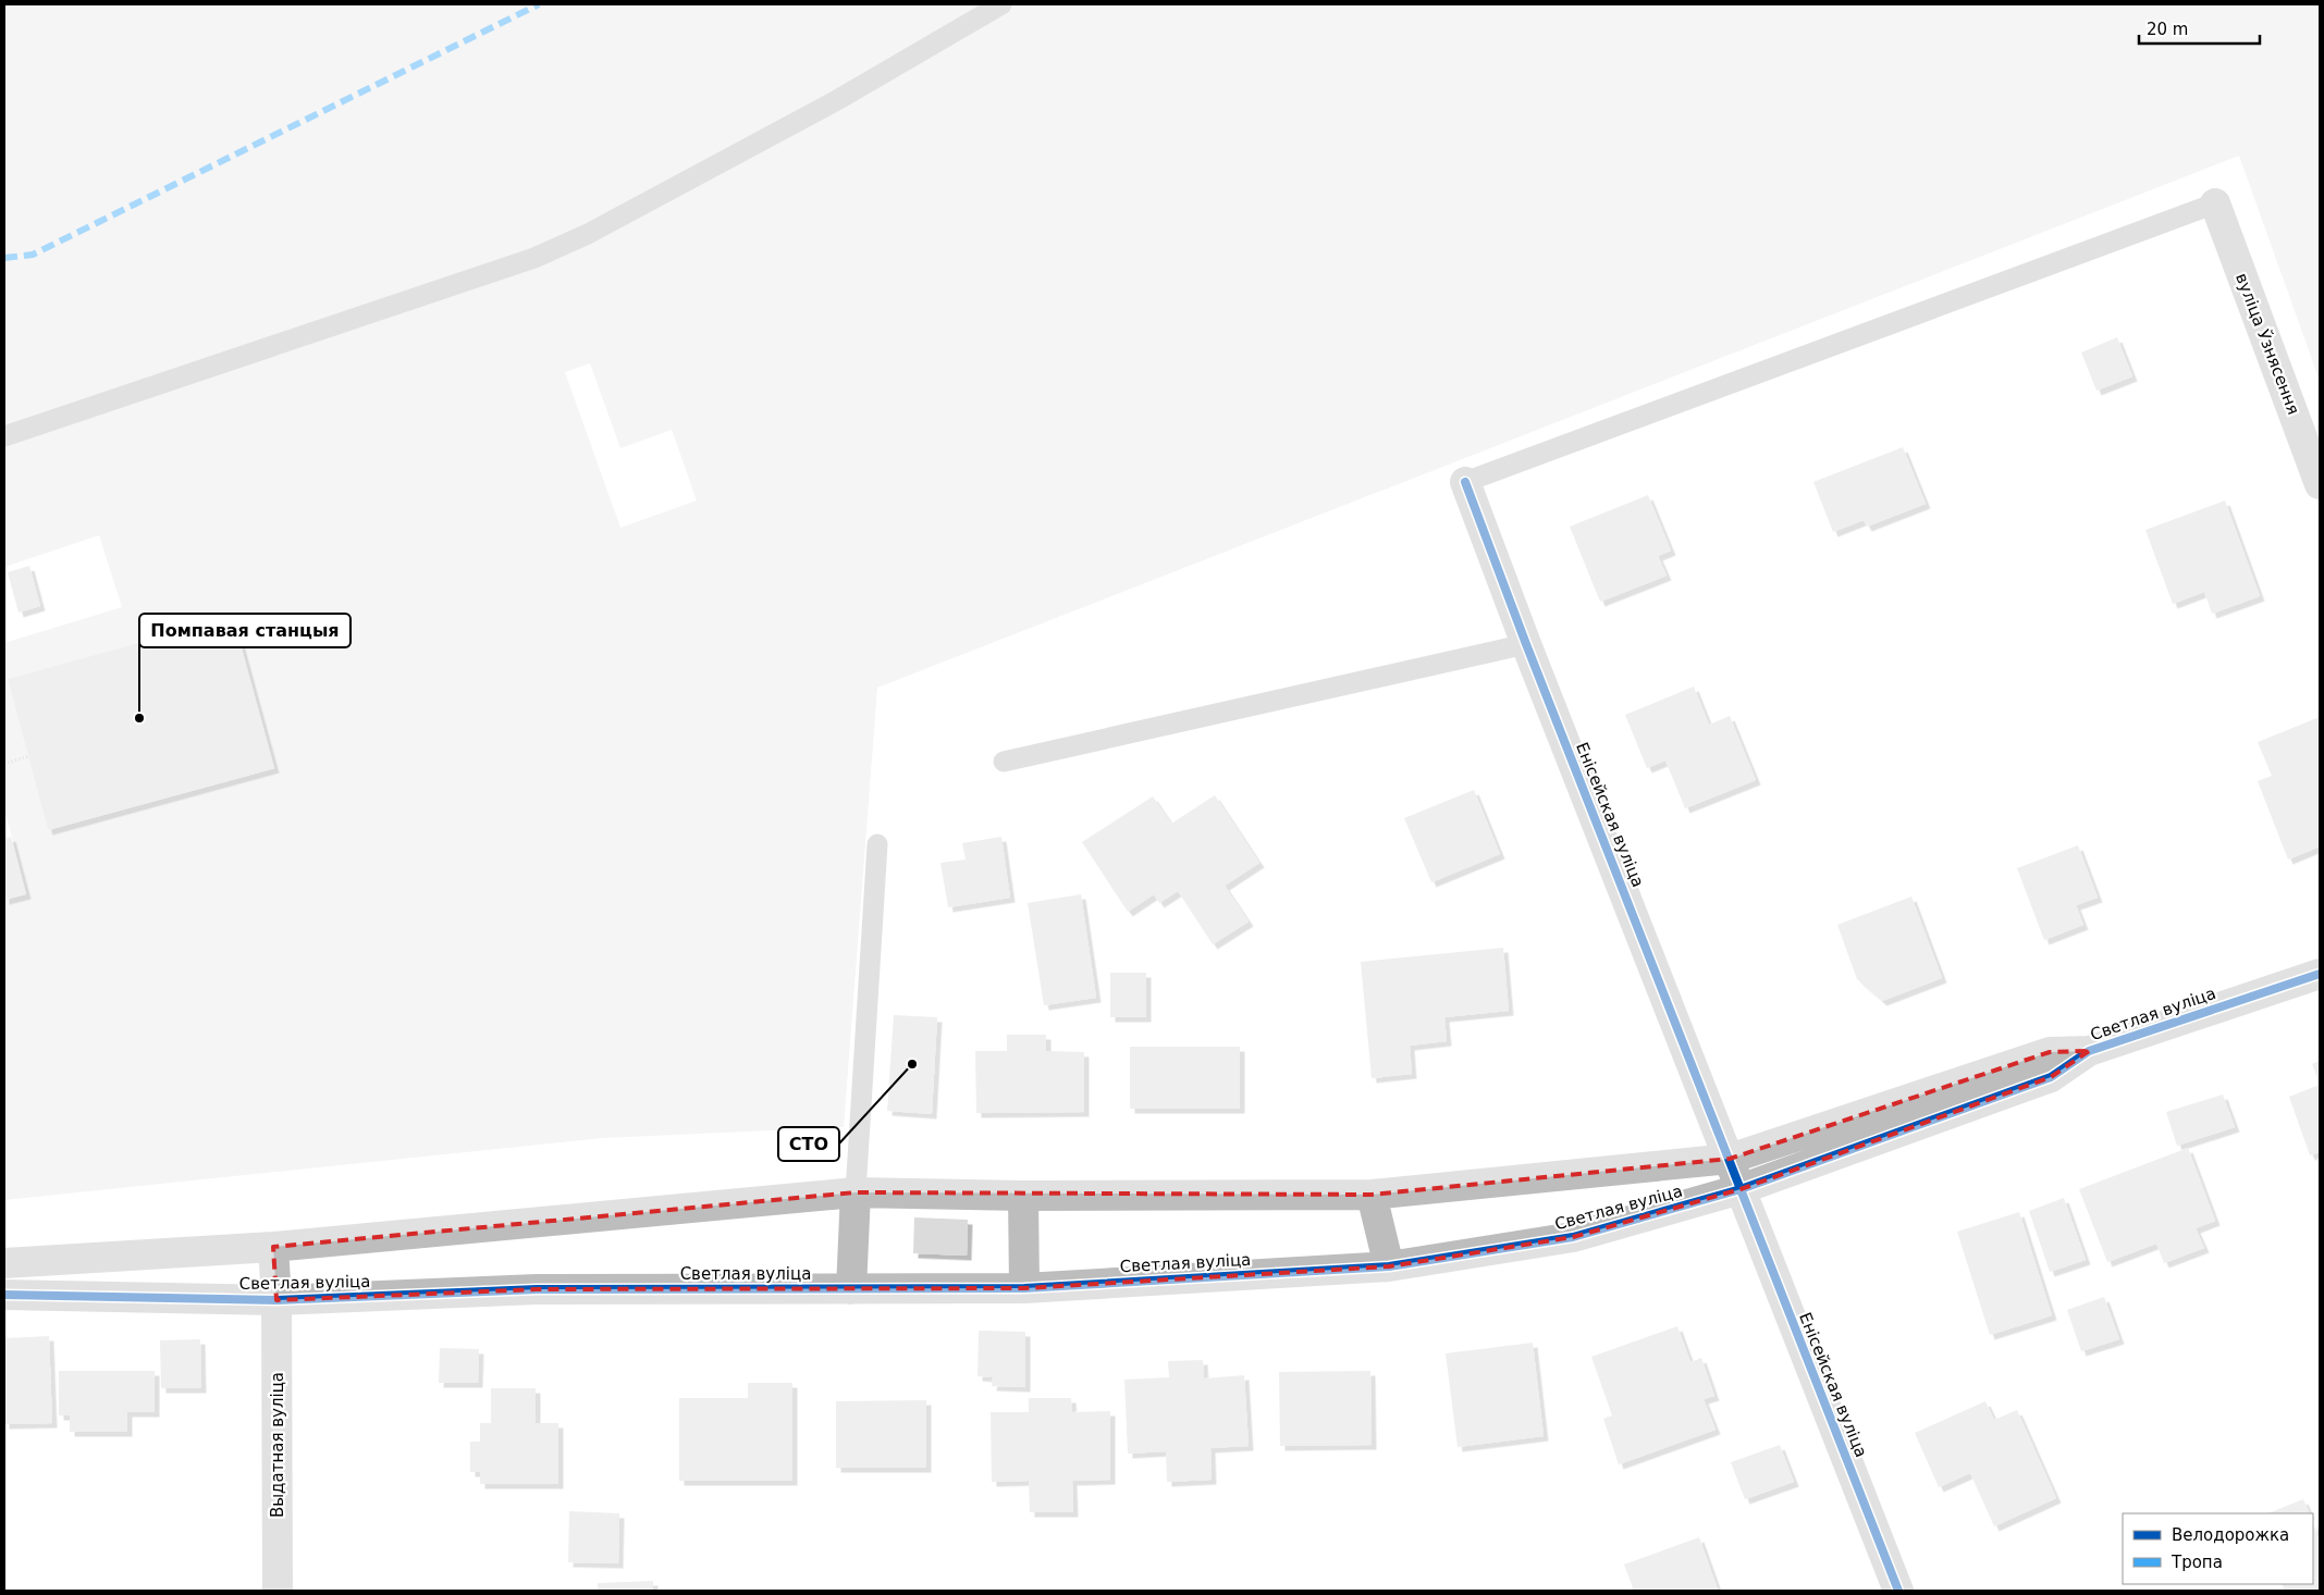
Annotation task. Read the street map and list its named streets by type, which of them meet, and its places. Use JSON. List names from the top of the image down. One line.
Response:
{"streets":{"street":["вуліца Ўзнясення","Енісейская вуліца","Светлая вуліца","Выдатная вуліца"]},"crossings":[["Енісейская вуліца","Светлая вуліца"],["Светлая вуліца","Выдатная вуліца"]],"places":["Помпавая станцыя","СТО"],"legend":["Велодорожка","Тропа"],"scale_bar":"20 m"}
